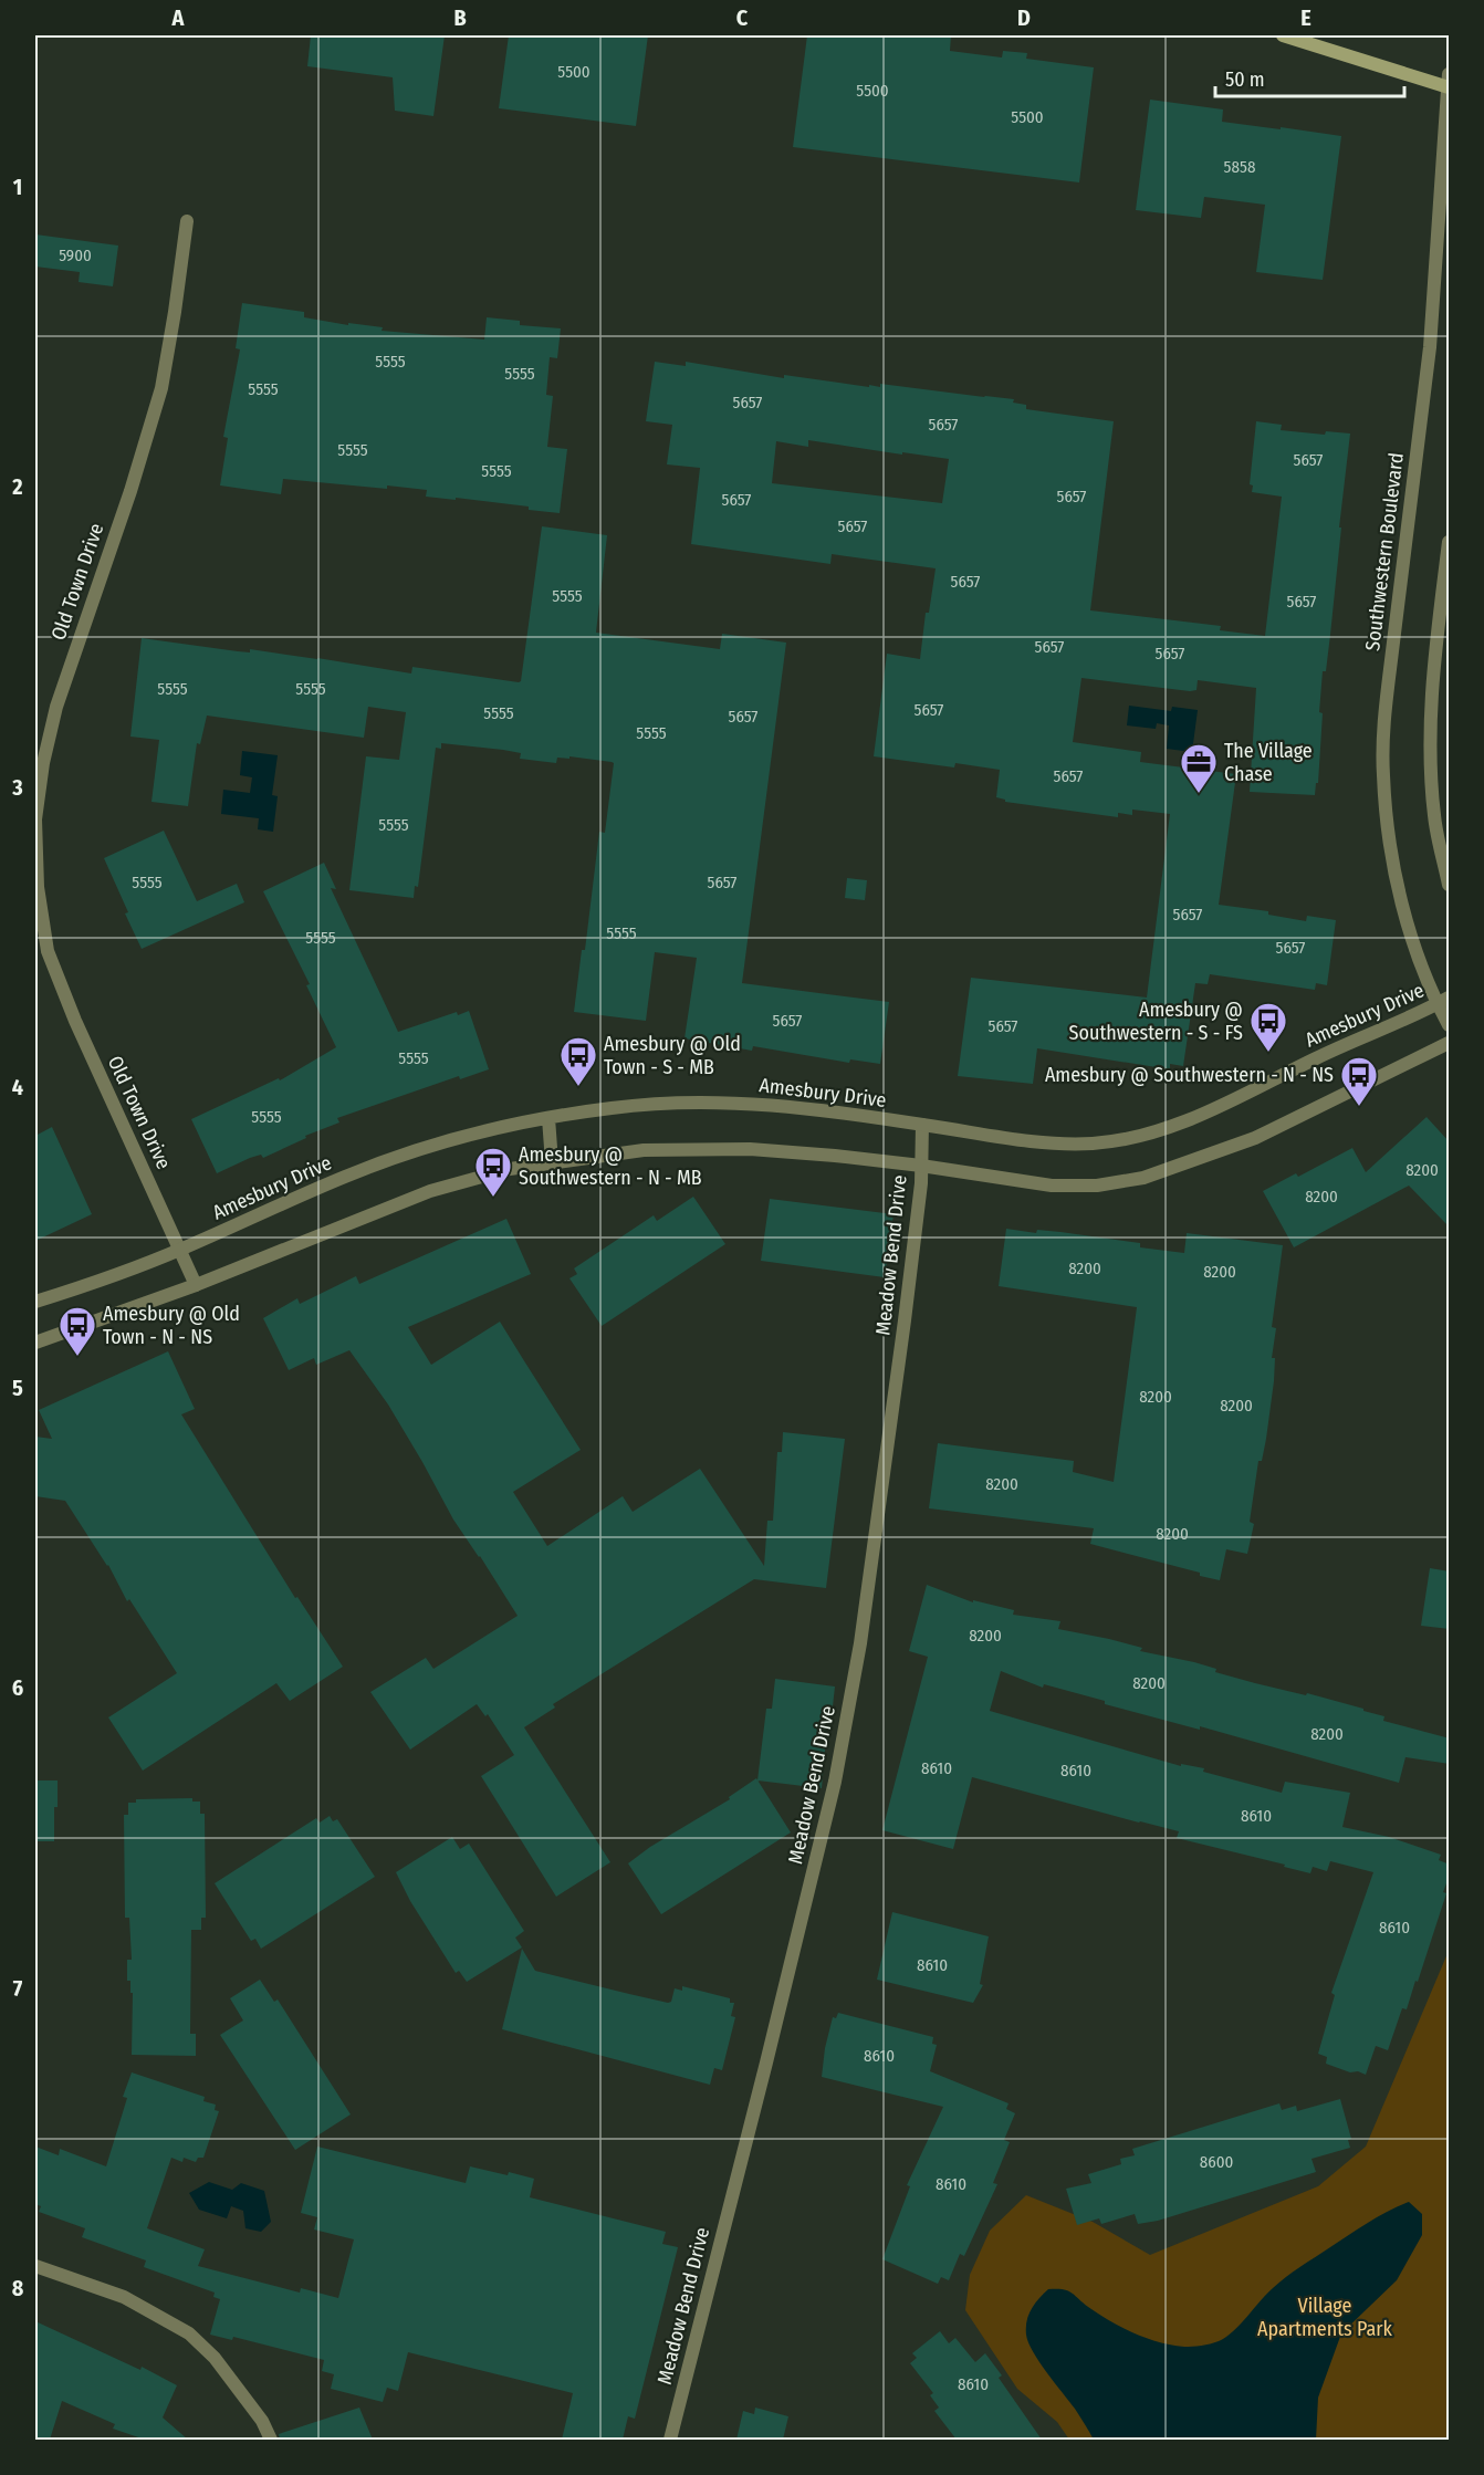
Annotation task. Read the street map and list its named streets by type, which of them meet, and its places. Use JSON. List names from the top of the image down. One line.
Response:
{"streets":{"street":["Southwestern Boulevard","Old Town Drive","Amesbury Drive","Meadow Bend Drive"]},"crossings":[["Southwestern Boulevard","Amesbury Drive"],["Old Town Drive","Amesbury Drive"],["Amesbury Drive","Meadow Bend Drive"]],"parks":["Village Apartments Park"],"places":{"office":["The Village Chase"],"bus stop":["Amesbury @ Southwestern - S - FS","Amesbury @ Old Town - S - MB","Amesbury @ Southwestern - N - NS","Amesbury @ Southwestern - N - MB","Amesbury @ Old Town - N - NS"]},"house_numbers":["5500","5500","5500","5858","5900","5555","5555","5555","5657","5657","5555","5657","5555","5657","5657","5657","5657","5555","5657","5657","5657","5555","5555","5657","5555","5657","5555","5657","5555","5555","5657","5657","5555","5555","5657","5657","5657","5555","5555","8200","8200","8200","8200","8200","8200","8200","8200","8200","8200","8200","8610","8610","8610","8610","8610","8610","8600","8610","8610"],"scale_bar":"50 m","grid":{"columns":["A","B","C","D","E"],"rows":["1","2","3","4","5","6","7","8"]}}
